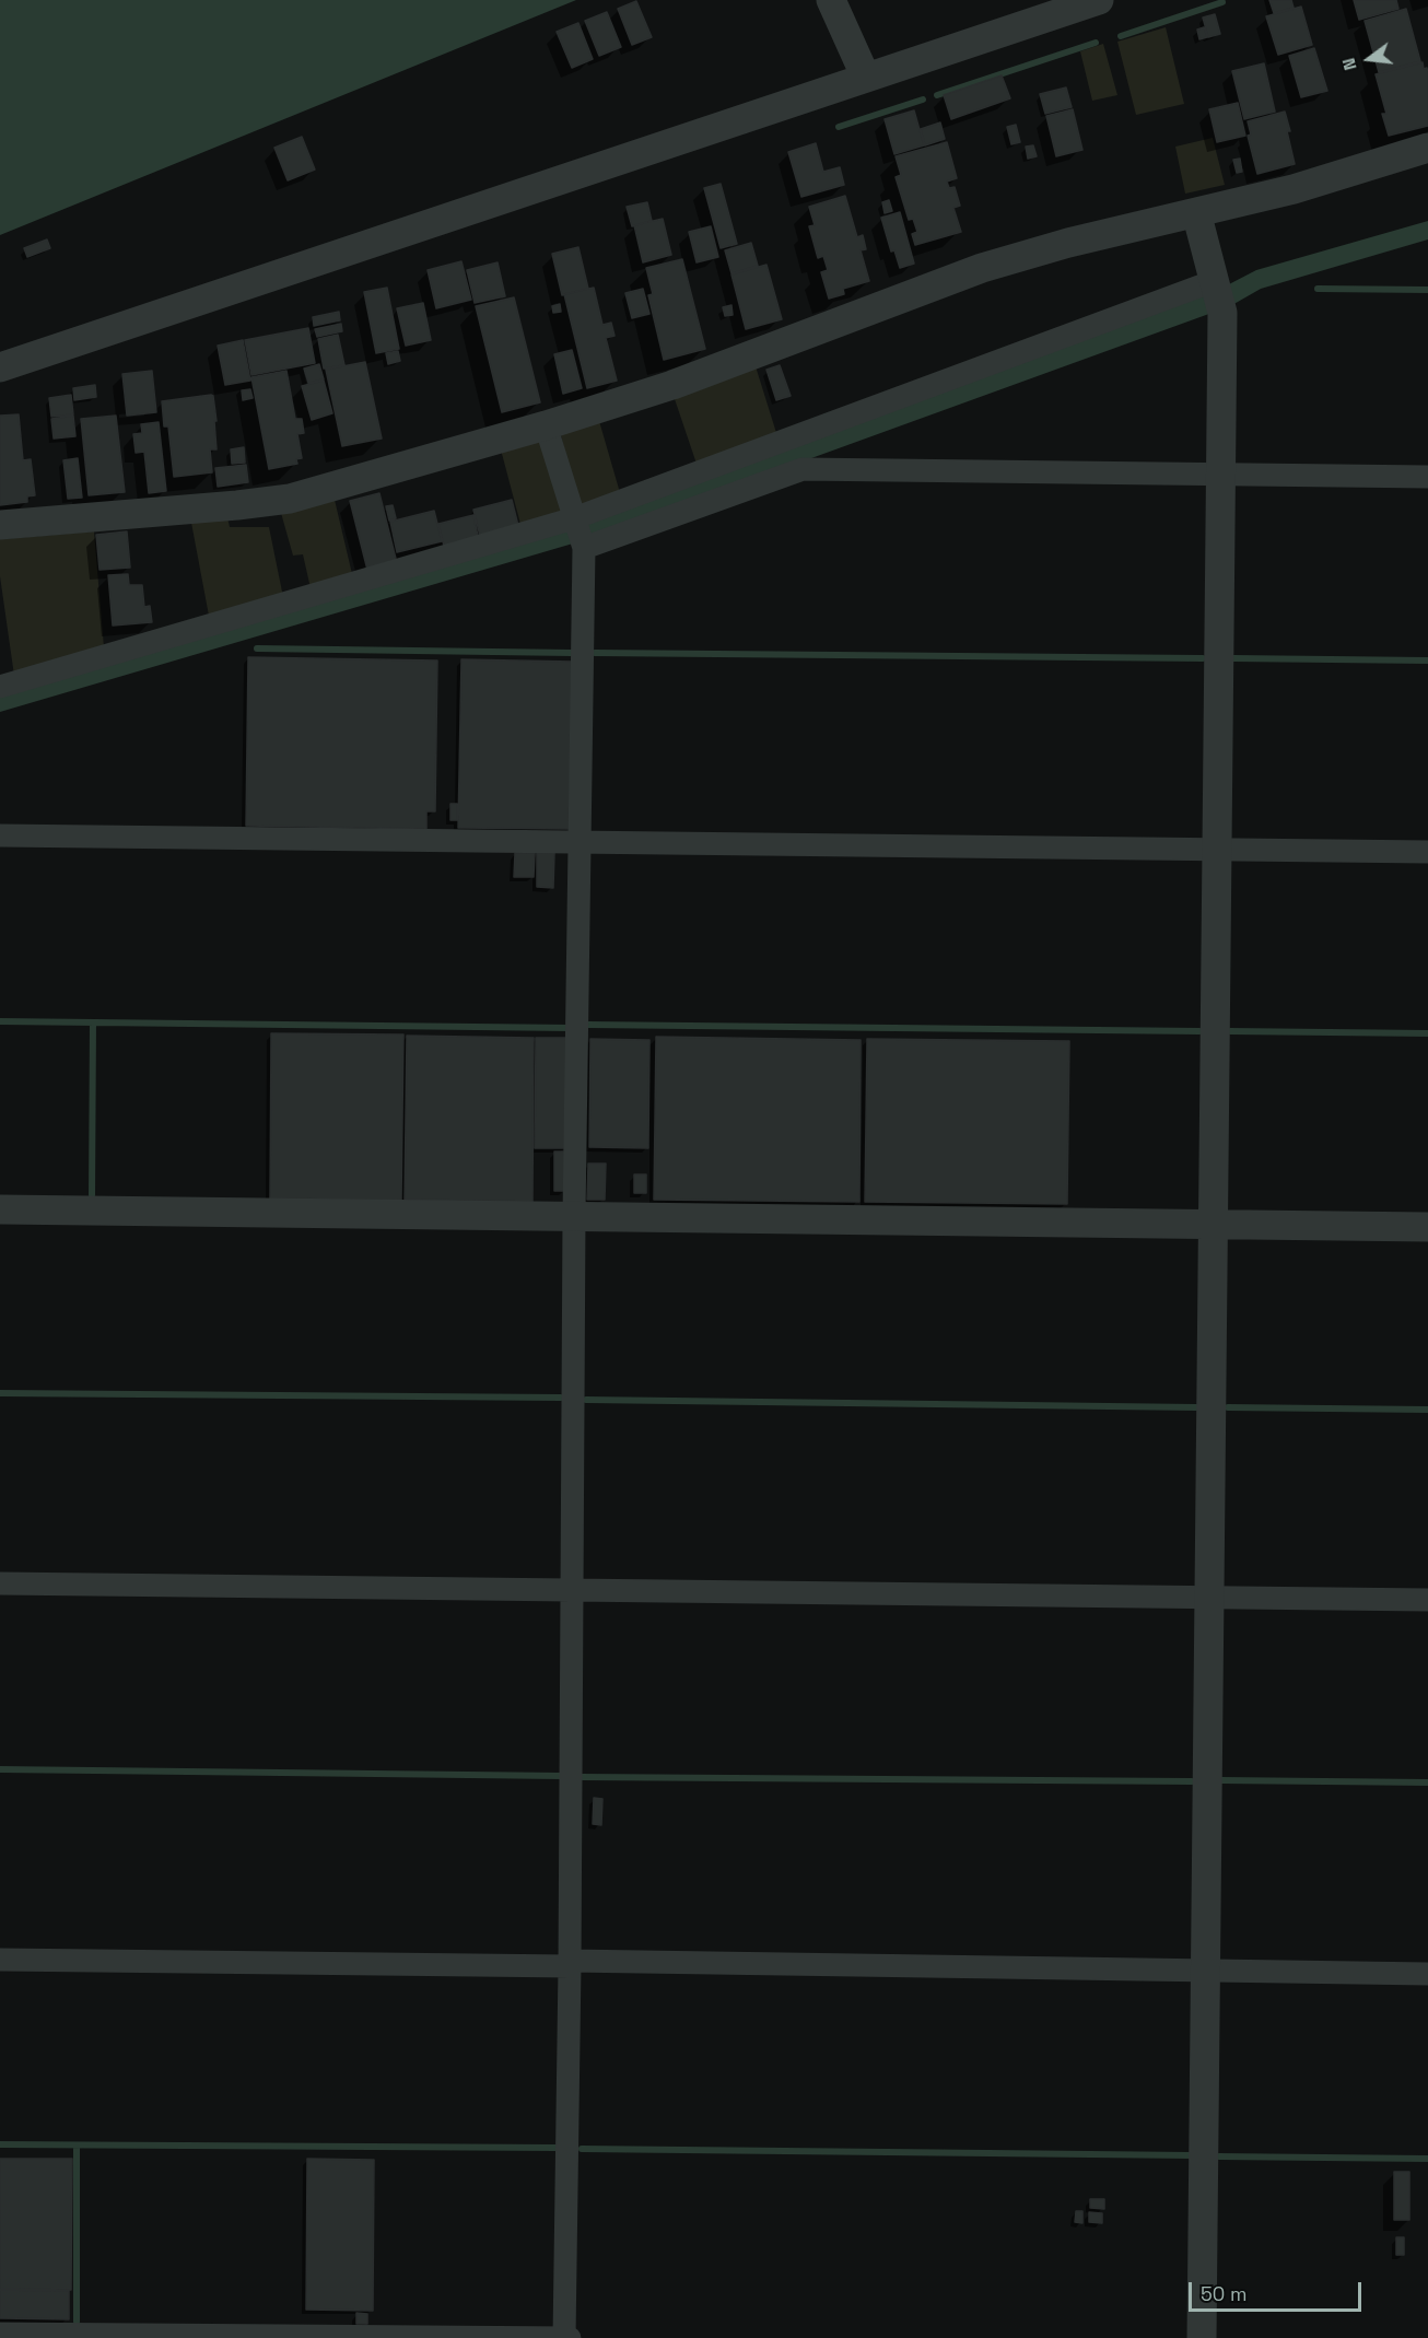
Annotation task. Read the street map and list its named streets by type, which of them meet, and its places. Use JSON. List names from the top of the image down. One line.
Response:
{"scale_bar":"50 m","north":"left"}
